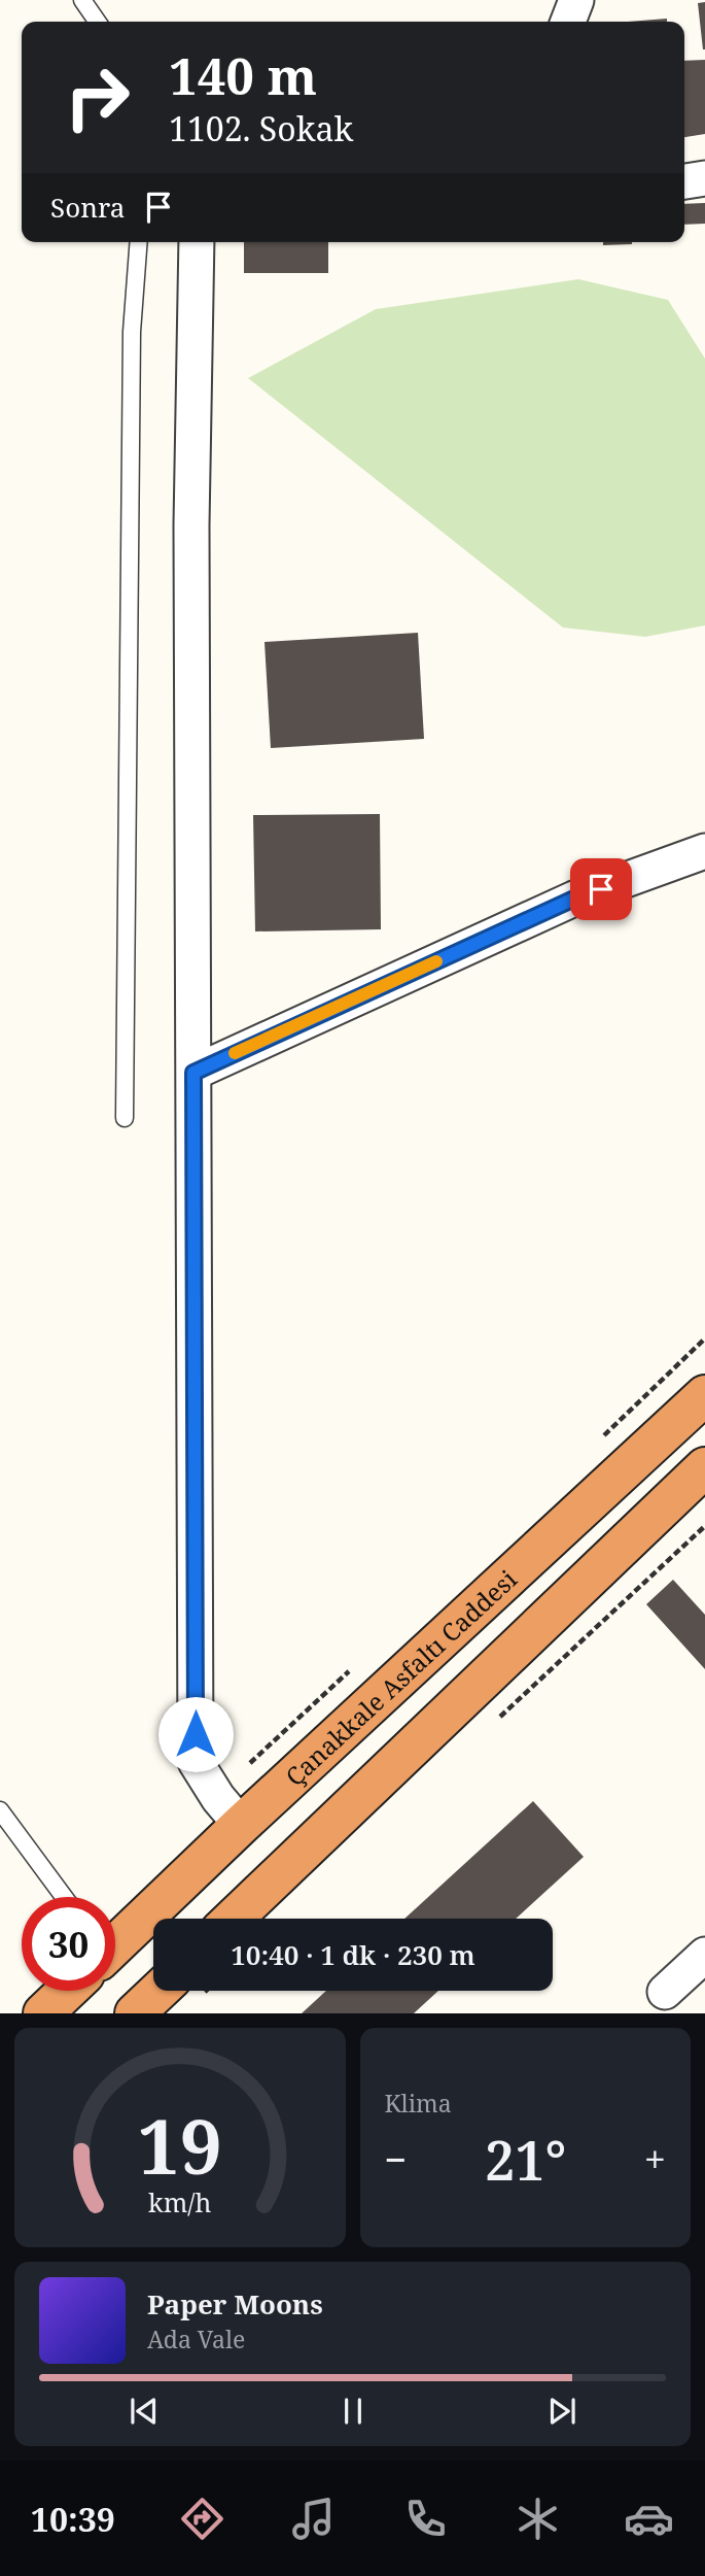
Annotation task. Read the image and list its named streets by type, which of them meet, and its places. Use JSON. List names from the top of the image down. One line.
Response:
{"streets":{"highway":["Çanakkale Asfaltı Caddesi"]},"page":{"turn":["140 m","1102. Sokak"],"then":"Sonra","limit":"30","trip":"10:40 · 1 dk · 230 m","tile":"Klima","heat":["−","21°","+"],"song":["Paper Moons","Ada Vale"],"tabs":"10:39","gauge":["19","km/h"]}}
